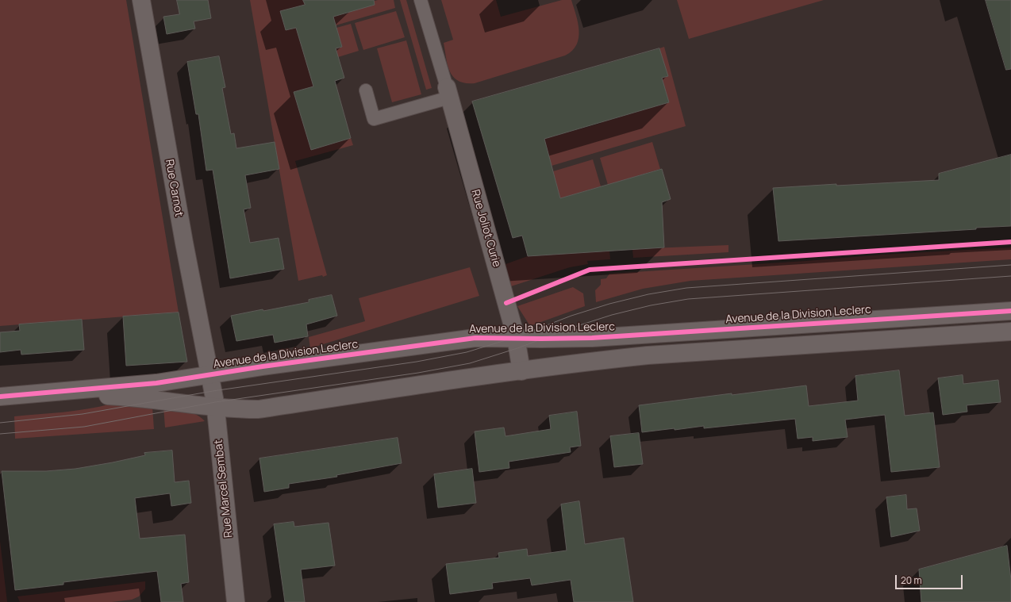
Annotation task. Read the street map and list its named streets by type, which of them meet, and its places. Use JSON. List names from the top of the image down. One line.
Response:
{"streets":{"street":["Rue Carnot","Rue Joliot Curie","Avenue de la Division Leclerc","Rue Marcel Sembat"]},"crossings":[["Rue Carnot","Avenue de la Division Leclerc"],["Rue Carnot","Rue Marcel Sembat"],["Rue Joliot Curie","Avenue de la Division Leclerc"],["Avenue de la Division Leclerc","Rue Marcel Sembat"]],"scale_bar":"20 m"}
